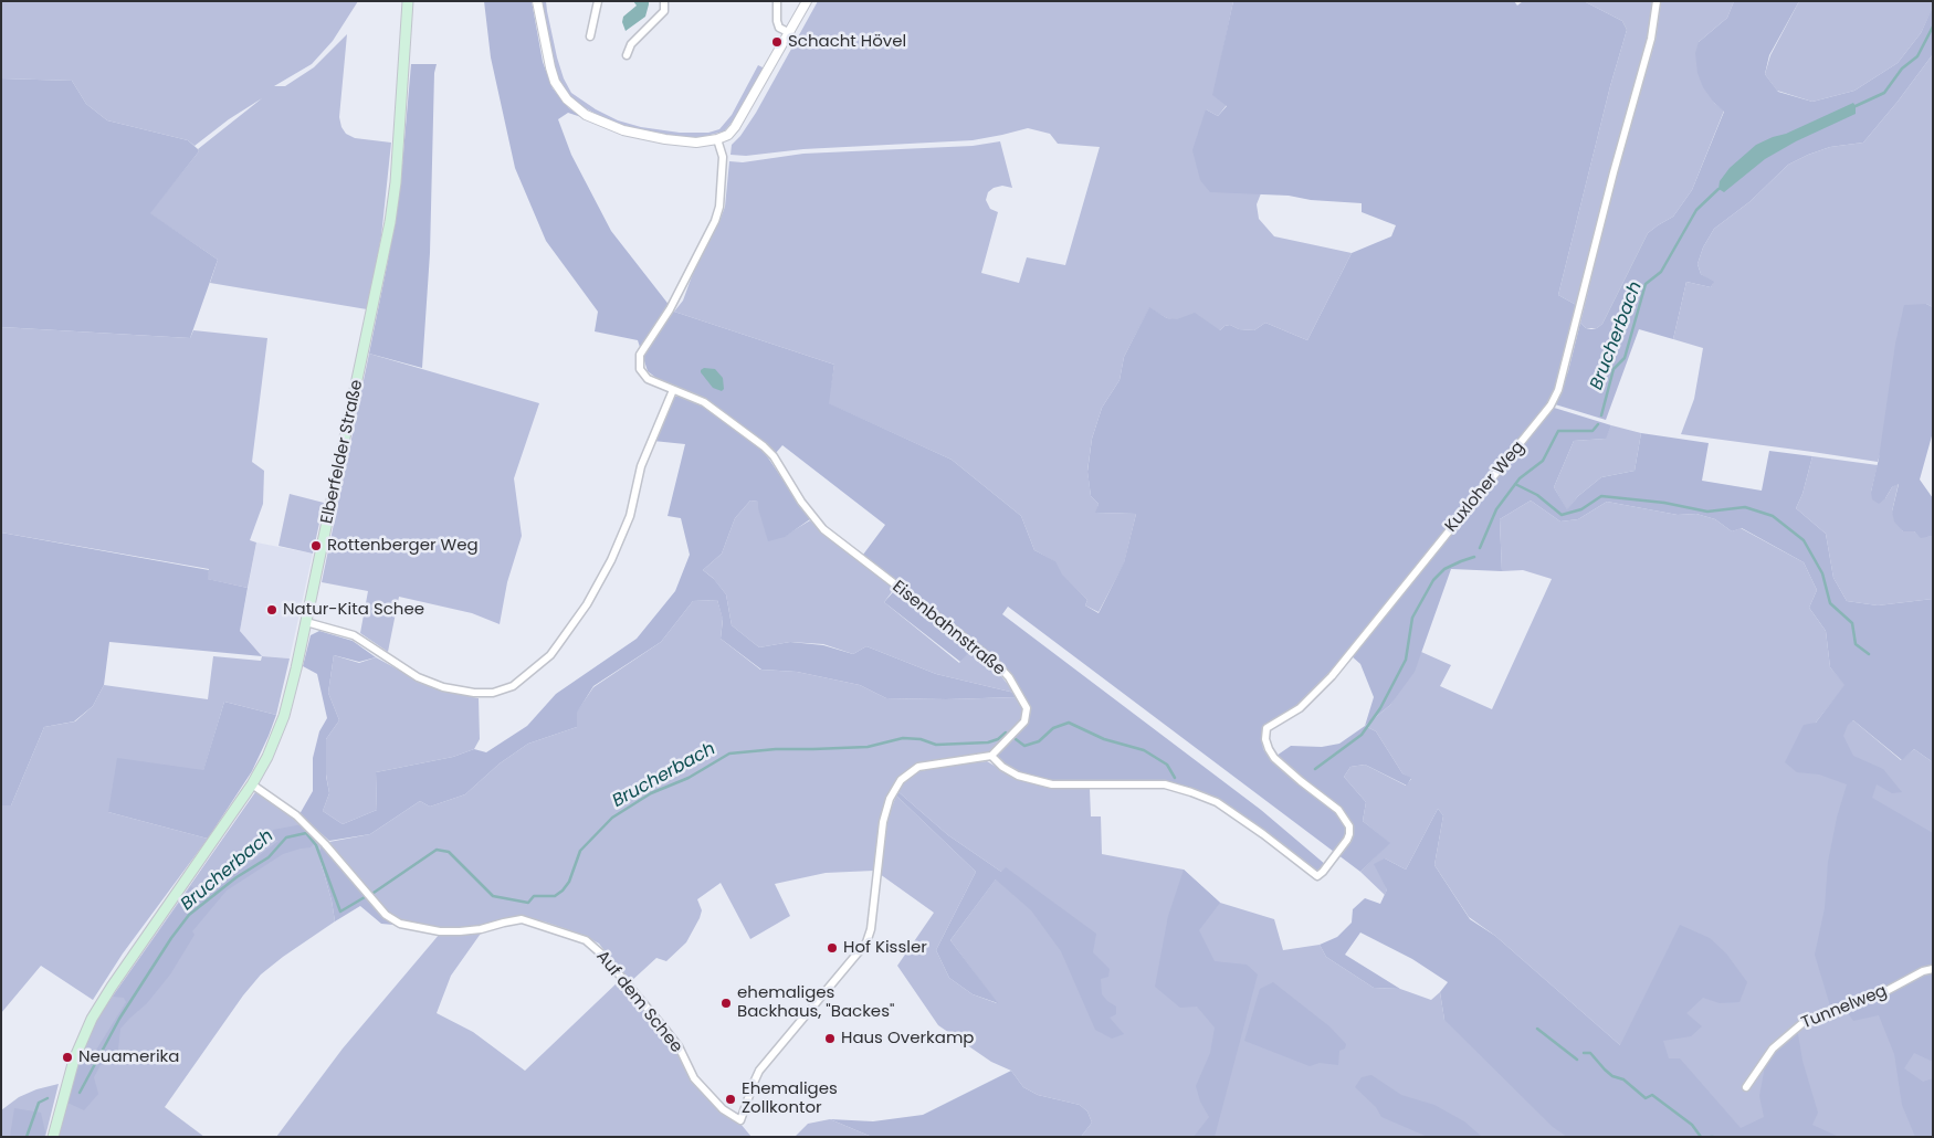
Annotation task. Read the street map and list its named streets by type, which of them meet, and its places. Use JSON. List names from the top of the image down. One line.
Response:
{"streets":{"main road":["Elberfelder Straße"],"street":["Kuxloher Weg","Eisenbahnstraße","Auf dem Schee","Tunnelweg"]},"crossings":[["Elberfelder Straße","Auf dem Schee"],["Kuxloher Weg","Eisenbahnstraße"],["Kuxloher Weg","Auf dem Schee"],["Eisenbahnstraße","Auf dem Schee"]],"water":["Brucherbach"],"places":["Schacht Hövel","Rottenberger Weg","Natur-Kita Schee","Hof Kissler","ehemaliges Backhaus, \"Backes\"","Haus Overkamp","Neuamerika","Ehemaliges Zollkontor"]}
